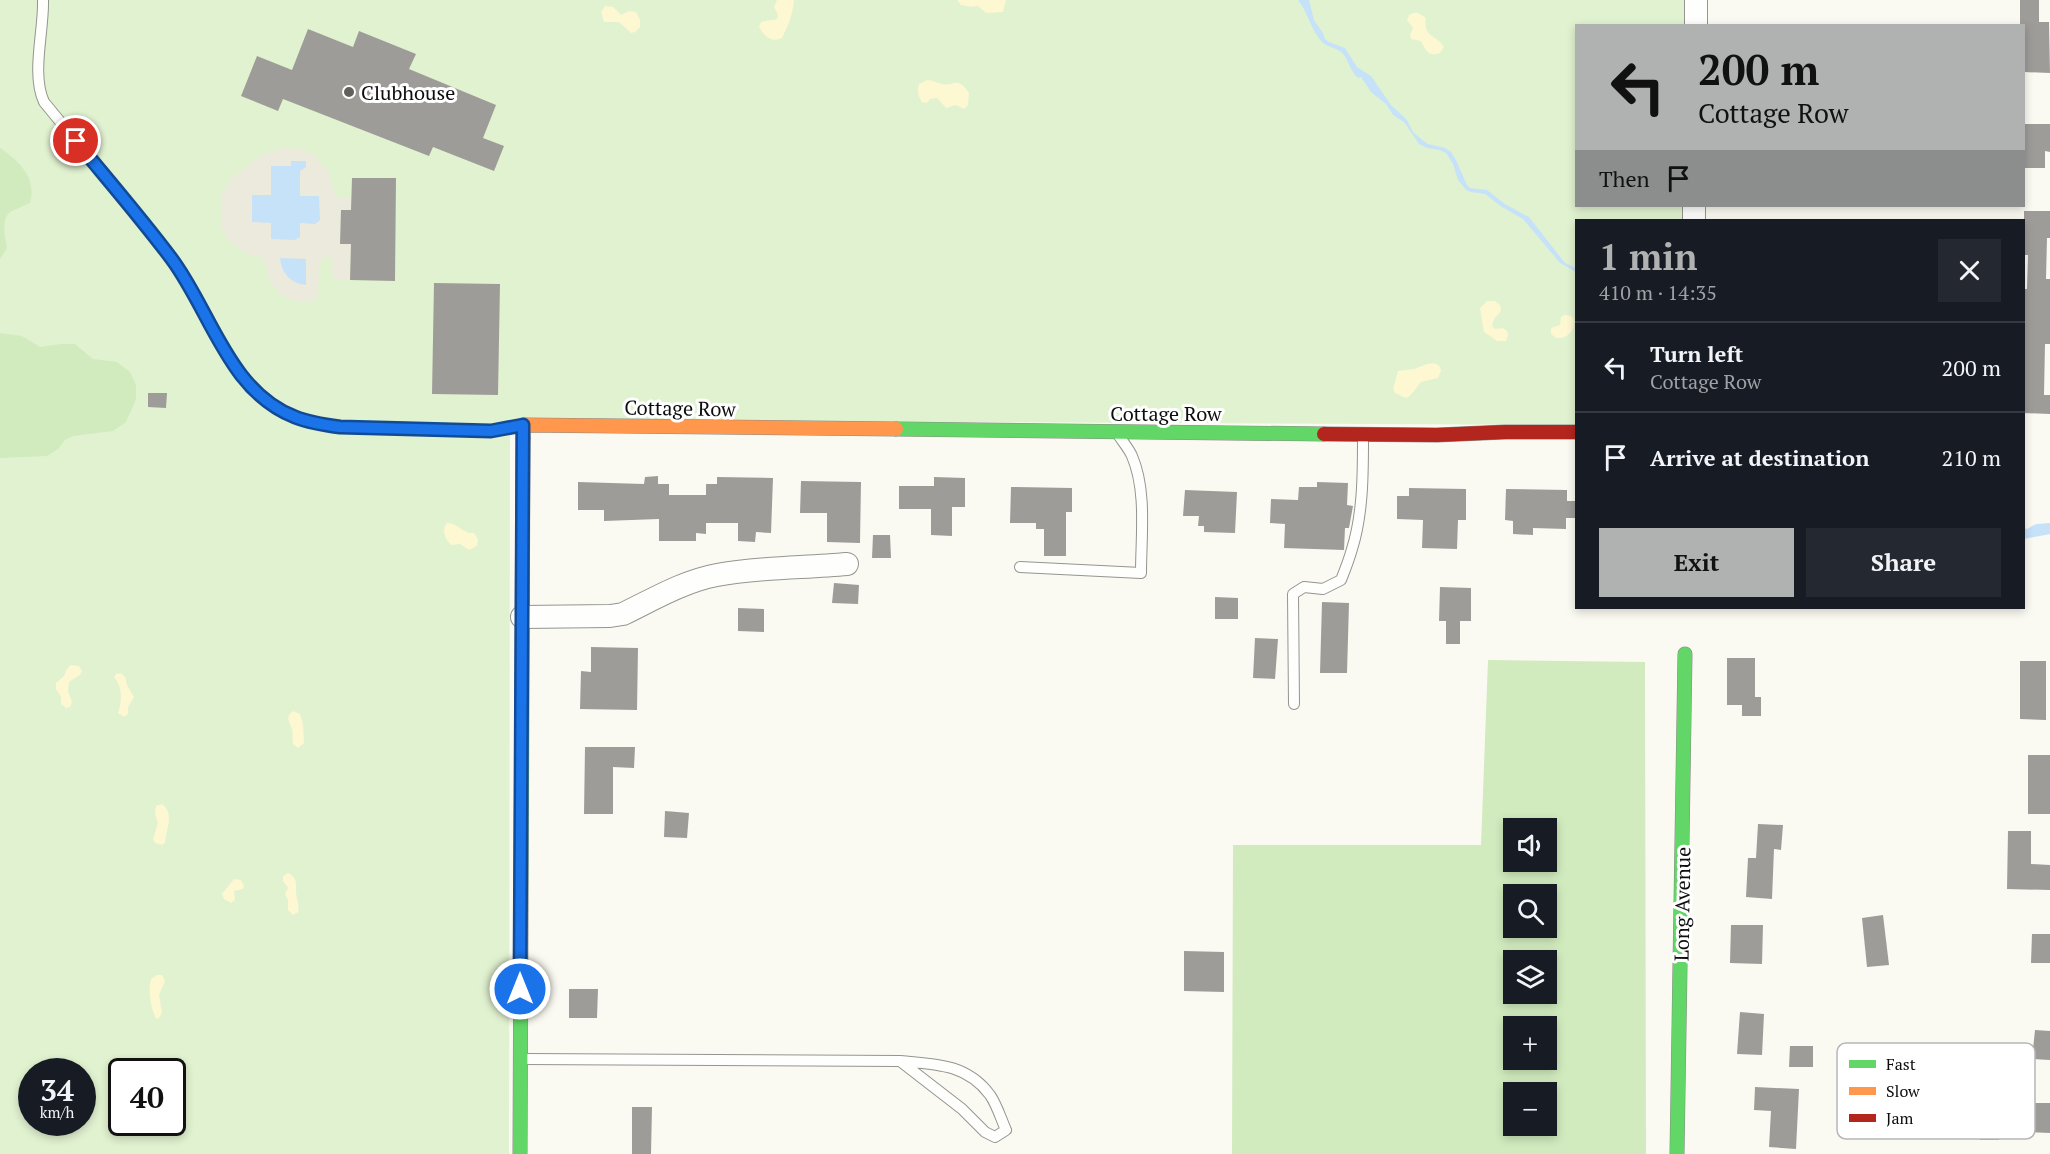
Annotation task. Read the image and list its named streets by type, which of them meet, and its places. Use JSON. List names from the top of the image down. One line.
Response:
{"streets":{"street":["Cottage Row","Long Avenue"]},"places":["Clubhouse"],"legend":["Fast","Slow","Jam"],"page":{"turn":["200 m","Cottage Row"],"then":"Then","heading":["1 min","410 m · 14:35"],"list":[{"name":"Turn left","note":"Cottage Row","value":"200 m"},{"name":"Arrive at destination","value":"210 m"}],"buttons":["Exit","Share"],"map_buttons":["+","−"],"speed":"34 km/h","limit":"40"}}
